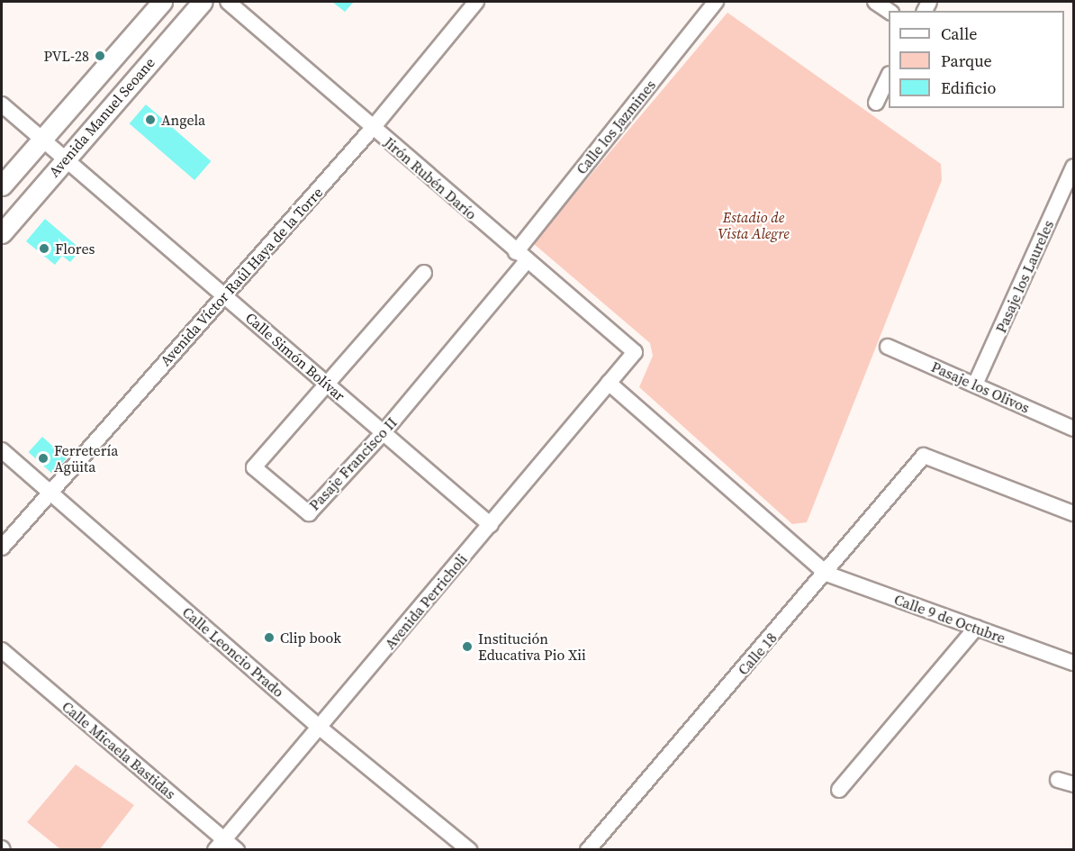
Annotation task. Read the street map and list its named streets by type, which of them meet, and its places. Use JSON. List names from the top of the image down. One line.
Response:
{"streets":{"street":["Avenida Manuel Seoane","Calle los Jazmines","Jirón Rubén Darío","Avenida Víctor Raúl Haya de la Torre","Pasaje los Laureles","Calle Simón Bolívar","Pasaje los Olivos","Pasaje Francisco II","Avenida Perricholi","Calle 9 de Octubre","Calle Leoncio Prado","Calle 18","Calle Micaela Bastidas"]},"crossings":[["Avenida Manuel Seoane","Calle Simón Bolívar"],["Calle los Jazmines","Jirón Rubén Darío"],["Calle los Jazmines","Pasaje Francisco II"],["Jirón Rubén Darío","Avenida Víctor Raúl Haya de la Torre"],["Jirón Rubén Darío","Pasaje Francisco II"],["Jirón Rubén Darío","Avenida Perricholi"],["Avenida Víctor Raúl Haya de la Torre","Calle Simón Bolívar"],["Avenida Víctor Raúl Haya de la Torre","Calle Leoncio Prado"],["Pasaje los Laureles","Pasaje los Olivos"],["Calle Simón Bolívar","Pasaje Francisco II"],["Calle Simón Bolívar","Avenida Perricholi"],["Avenida Perricholi","Calle Leoncio Prado"],["Avenida Perricholi","Calle Micaela Bastidas"],["Calle 9 de Octubre","Calle 18"]],"parks":["Estadio de Vista Alegre"],"places":["PVL-28","Angela","Flores","Ferretería Agüita","Clip book","Institución Educativa Pio Xii"],"legend":["Calle","Parque","Edificio"]}
